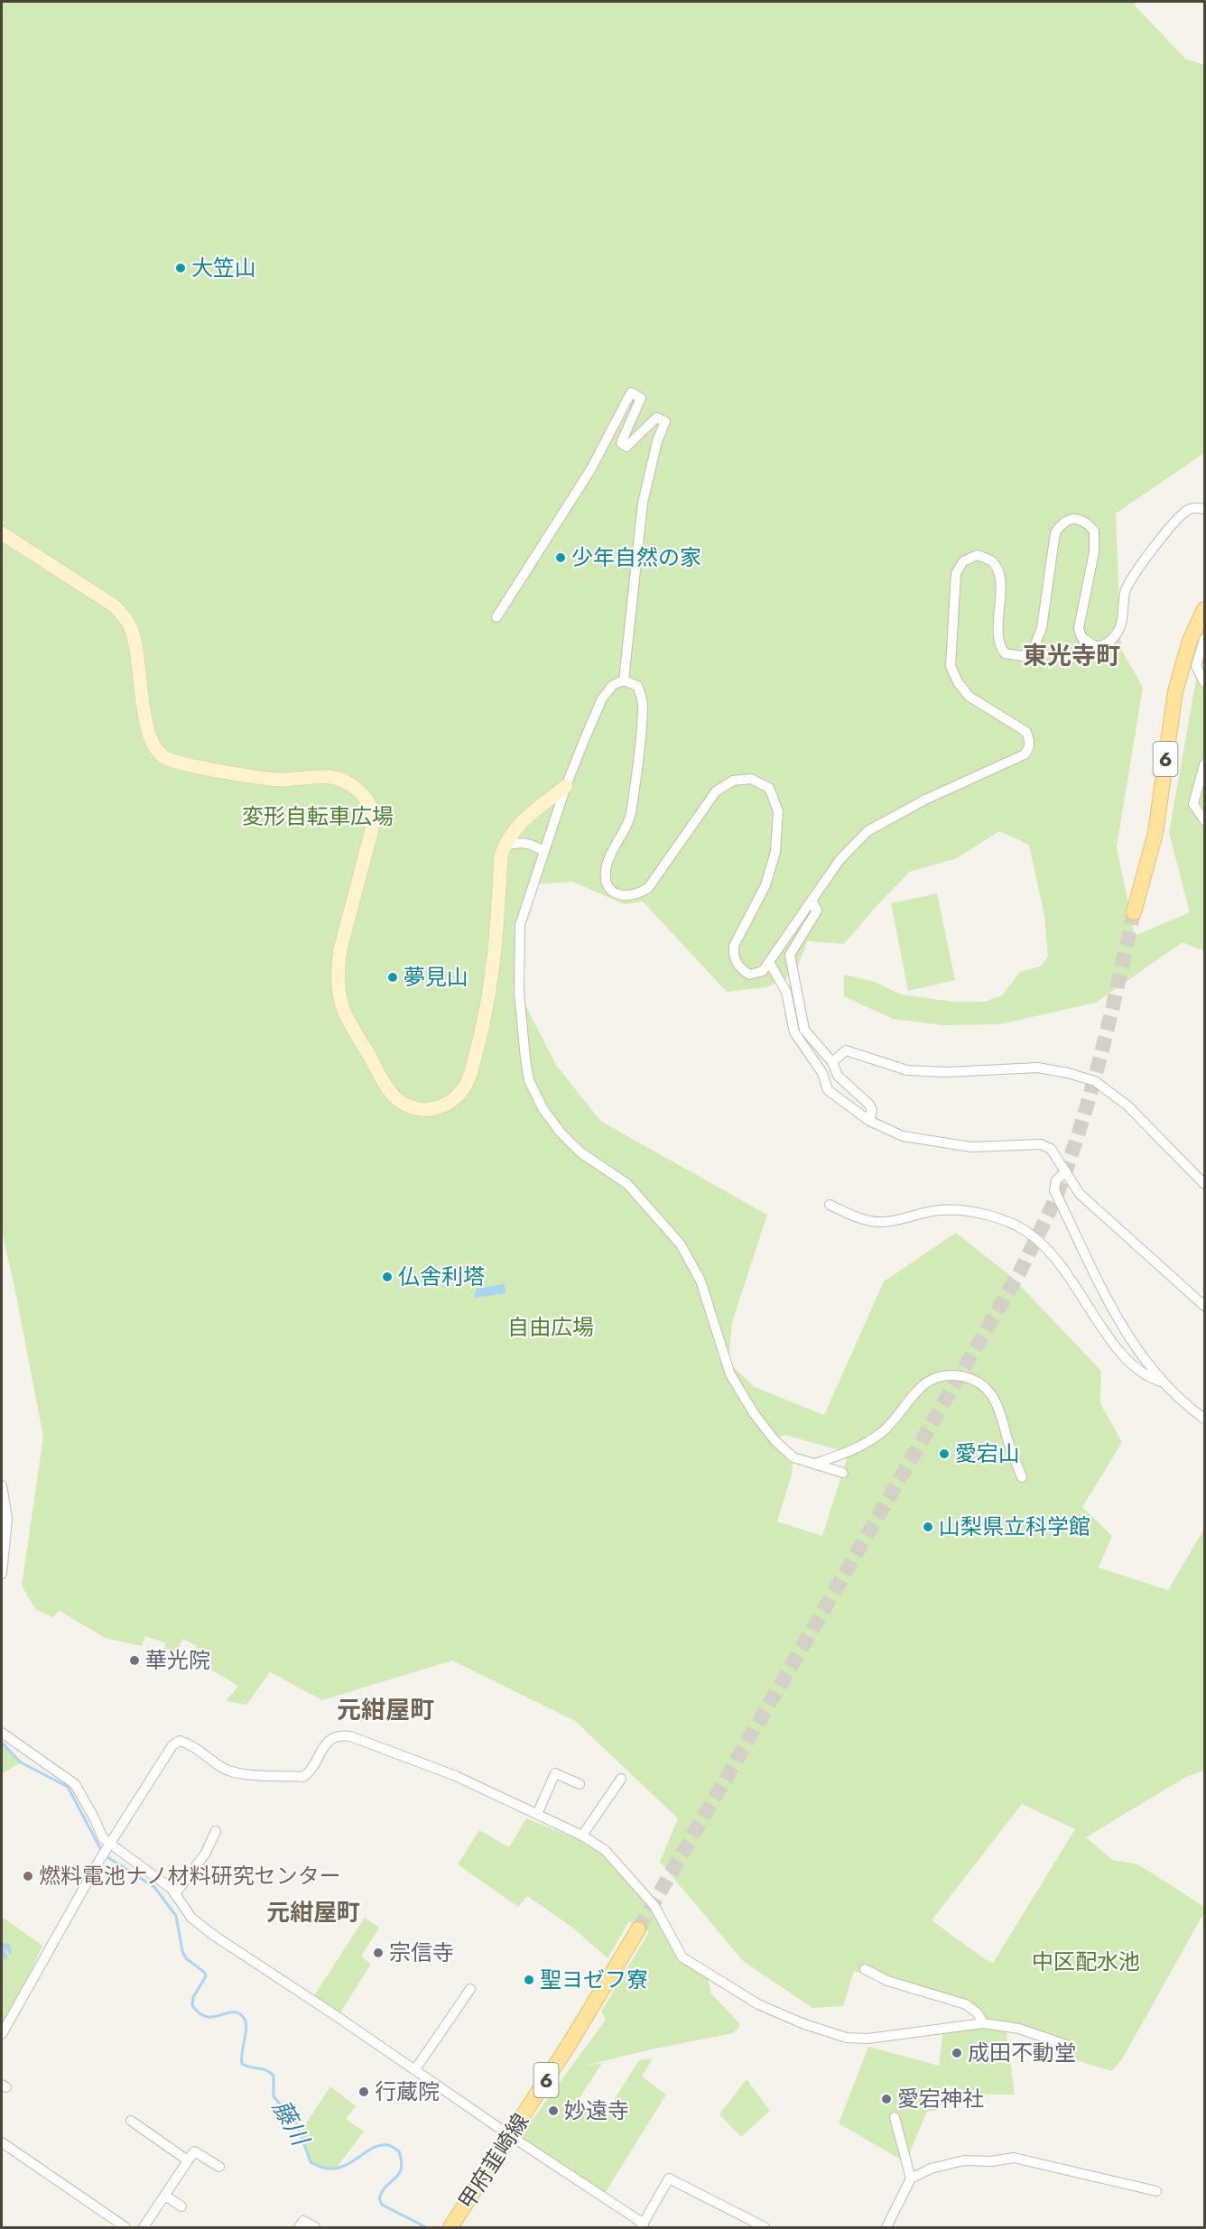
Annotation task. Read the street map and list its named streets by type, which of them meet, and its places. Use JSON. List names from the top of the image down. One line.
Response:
{"streets":{"main road":["6","甲府韮崎線"]},"districts":["東光寺町","元紺屋町","元紺屋町"],"water":["藤川"],"parks":["変形自転車広場","自由広場","中区配水池"],"places":["大笠山","少年自然の家","夢見山","仏舎利塔","愛宕山","山梨県立科学館","華光院","燃料電池ナノ材料研究センター","宗信寺","聖ヨゼフ寮","成田不動堂","行蔵院","愛宕神社","妙遠寺"]}
